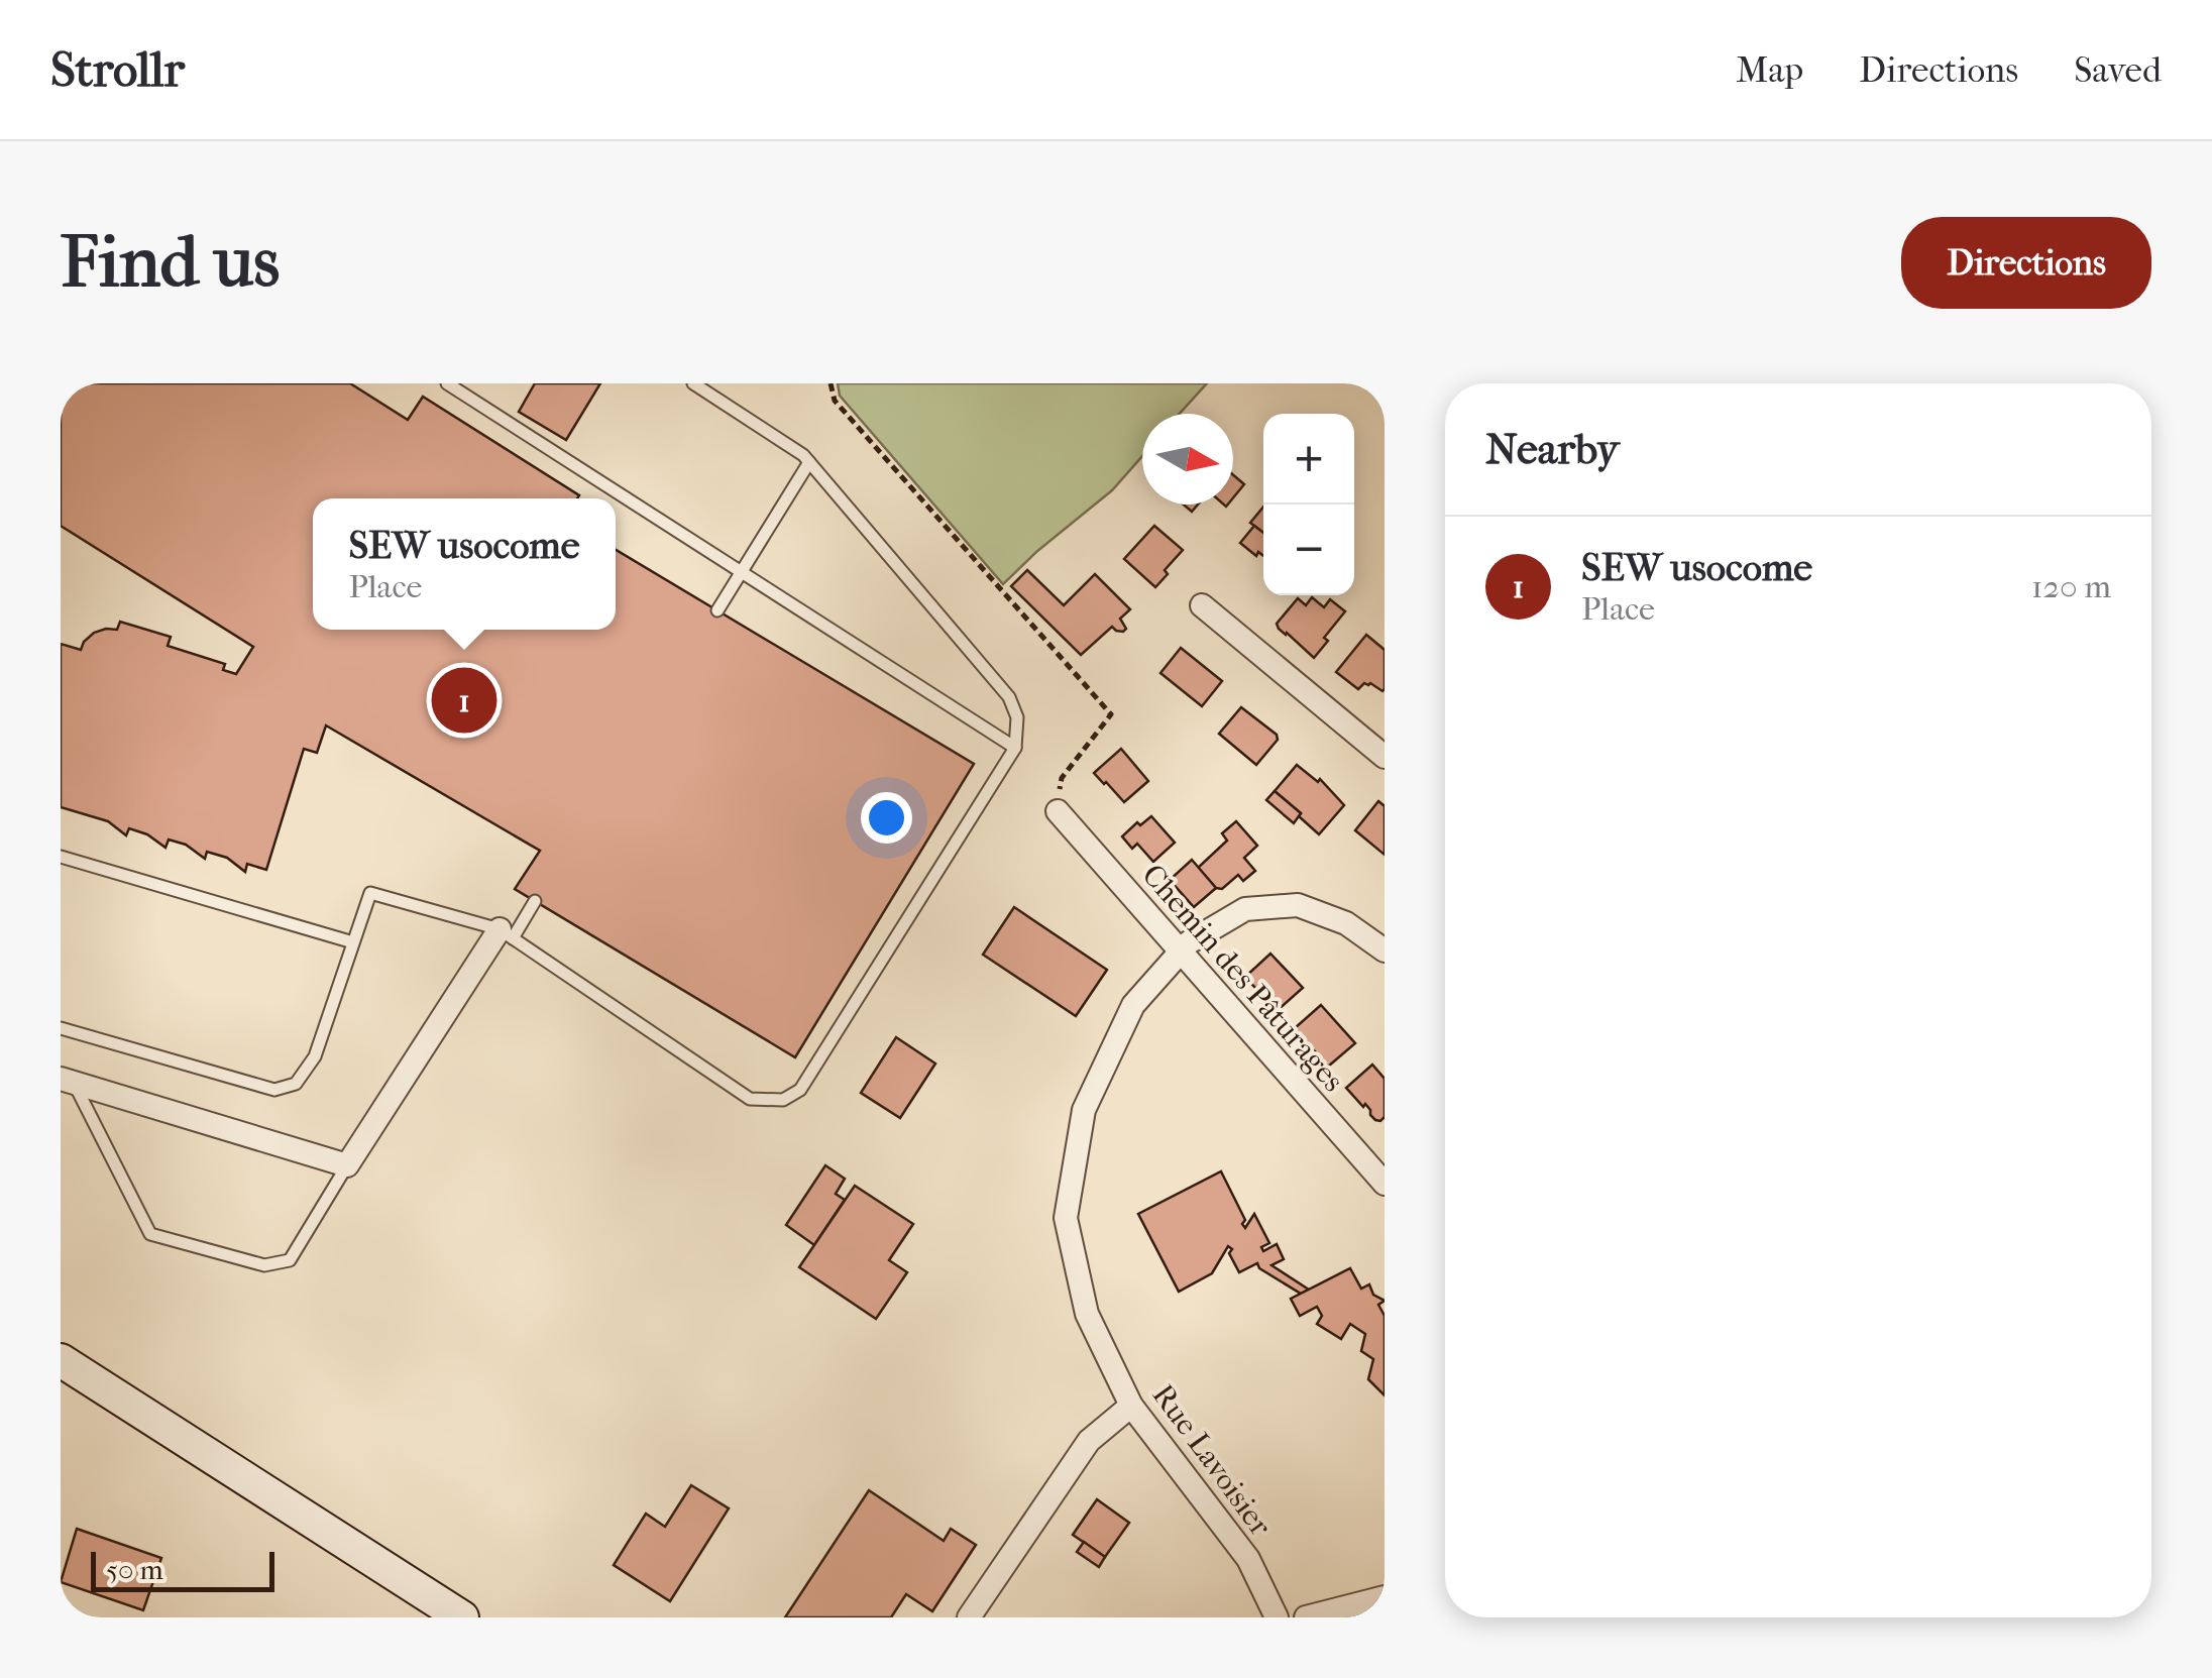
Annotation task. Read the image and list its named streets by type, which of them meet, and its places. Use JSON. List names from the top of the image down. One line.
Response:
{"streets":{"street":["Chemin des Pâturages","Rue Lavoisier"]},"crossings":[["Chemin des Pâturages","Rue Lavoisier"]],"scale_bar":"50 m","north":"right","page":{"header":"Strollr","nav":["Map","Directions","Saved"],"buttons":"Directions","title":"Find us","heading":"Nearby","map_buttons":["+","−"],"popup":["SEW usocome","Place"],"list":[{"mark":"1","name":"SEW usocome","note":"Place","value":"120 m"}],"pins":"1","scale":"50 m"}}
